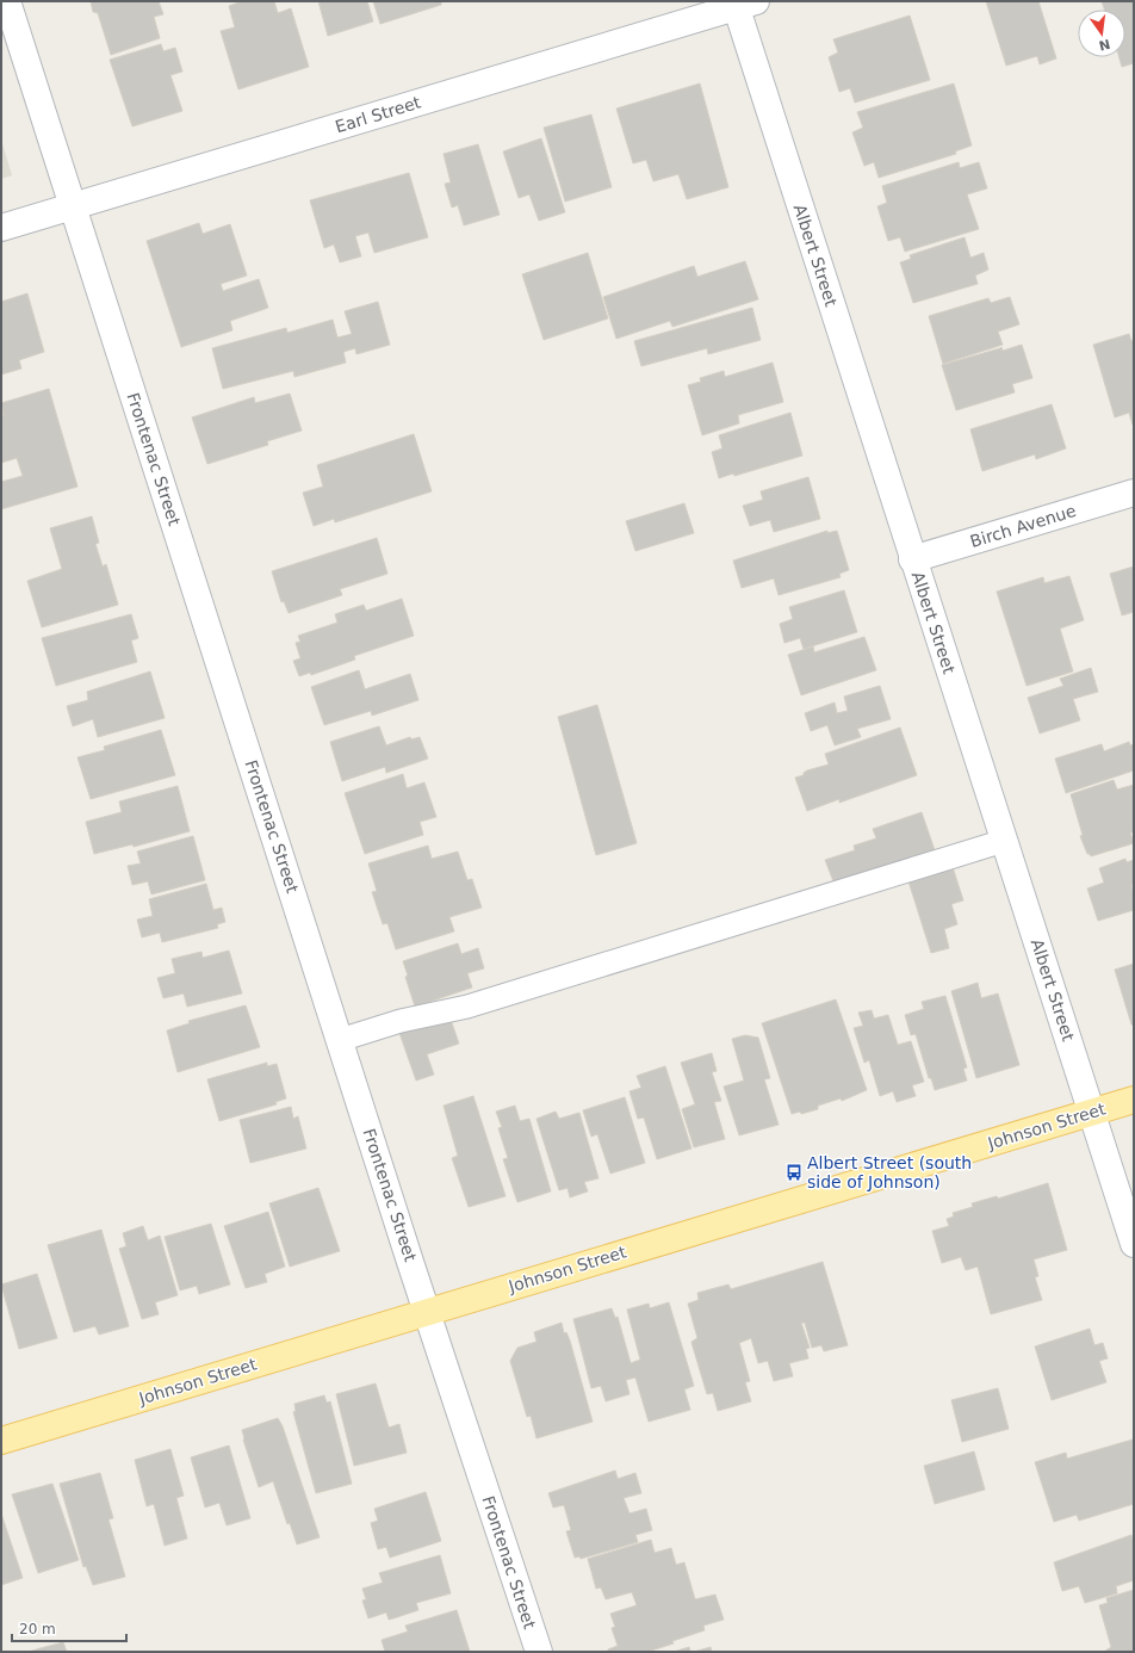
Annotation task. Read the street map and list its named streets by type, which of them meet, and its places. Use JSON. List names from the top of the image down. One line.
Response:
{"streets":{"main road":["Johnson Street"],"street":["Earl Street","Albert Street","Frontenac Street","Birch Avenue"]},"crossings":[["Earl Street","Albert Street"],["Earl Street","Frontenac Street"],["Albert Street","Birch Avenue"],["Albert Street","Johnson Street"],["Frontenac Street","Johnson Street"]],"places":{"bus stop":["Albert Street (south side of Johnson)"]},"scale_bar":"20 m","north":"bottom"}
